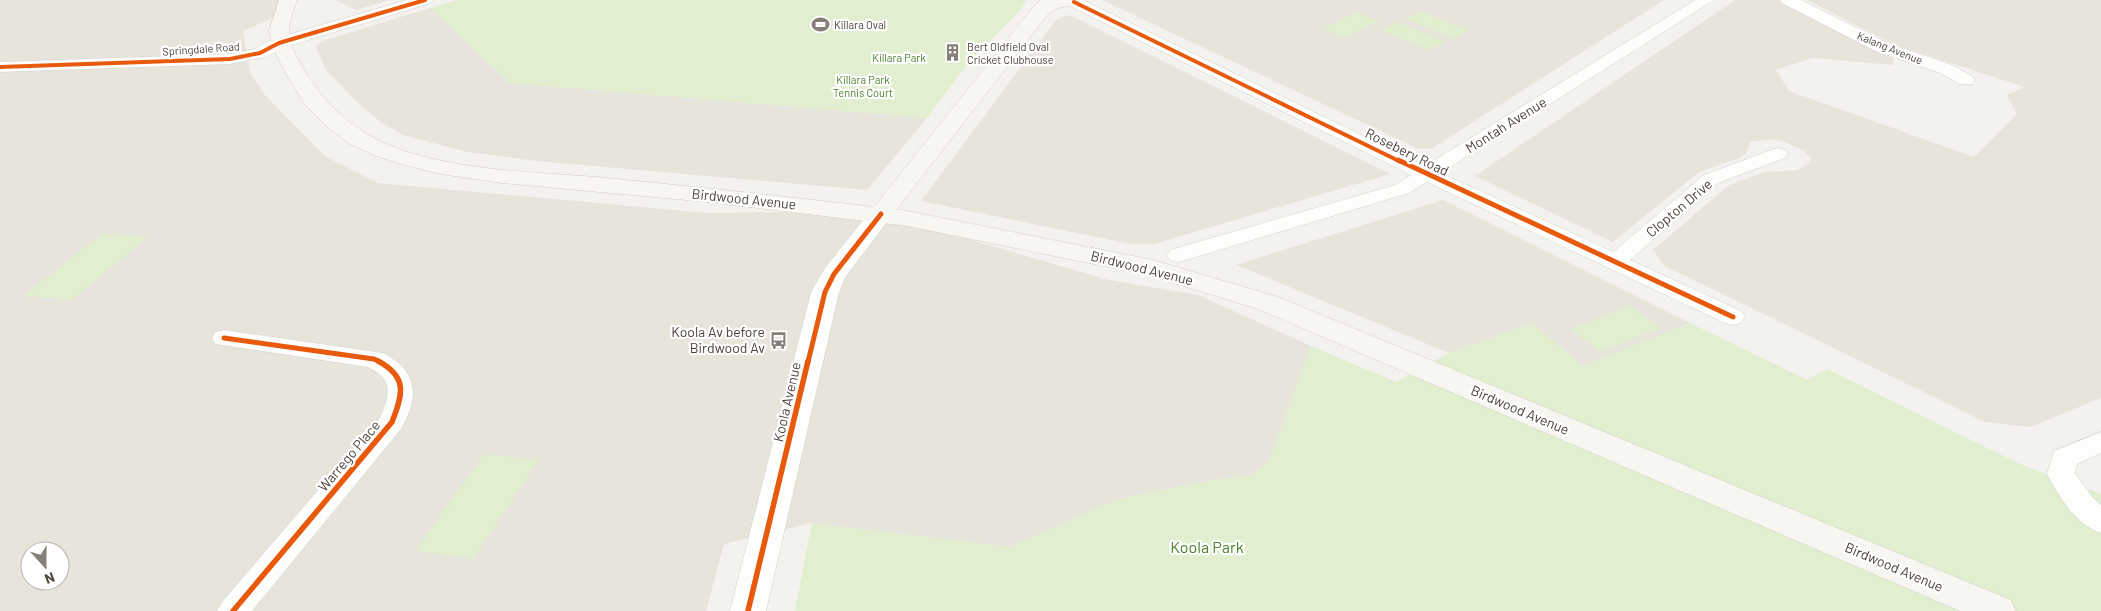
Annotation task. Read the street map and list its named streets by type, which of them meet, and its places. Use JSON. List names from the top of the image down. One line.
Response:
{"streets":{"main road":["Birdwood Avenue","Koola Avenue"],"street":["Kalang Avenue","Springdale Road","Montah Avenue","Rosebery Road","Clopton Drive","Warrego Place"]},"crossings":[["Springdale Road","Birdwood Avenue"],["Montah Avenue","Rosebery Road"],["Rosebery Road","Clopton Drive"],["Birdwood Avenue","Koola Avenue"]],"parks":["Killara Park","Killara Park Tennis Court","Koola Park"],"places":{"sports":["Killara Oval"],"building":["Bert Oldfield Oval Cricket Clubhouse"],"bus stop":["Koola Av before Birdwood Av"]},"north":"bottom"}
